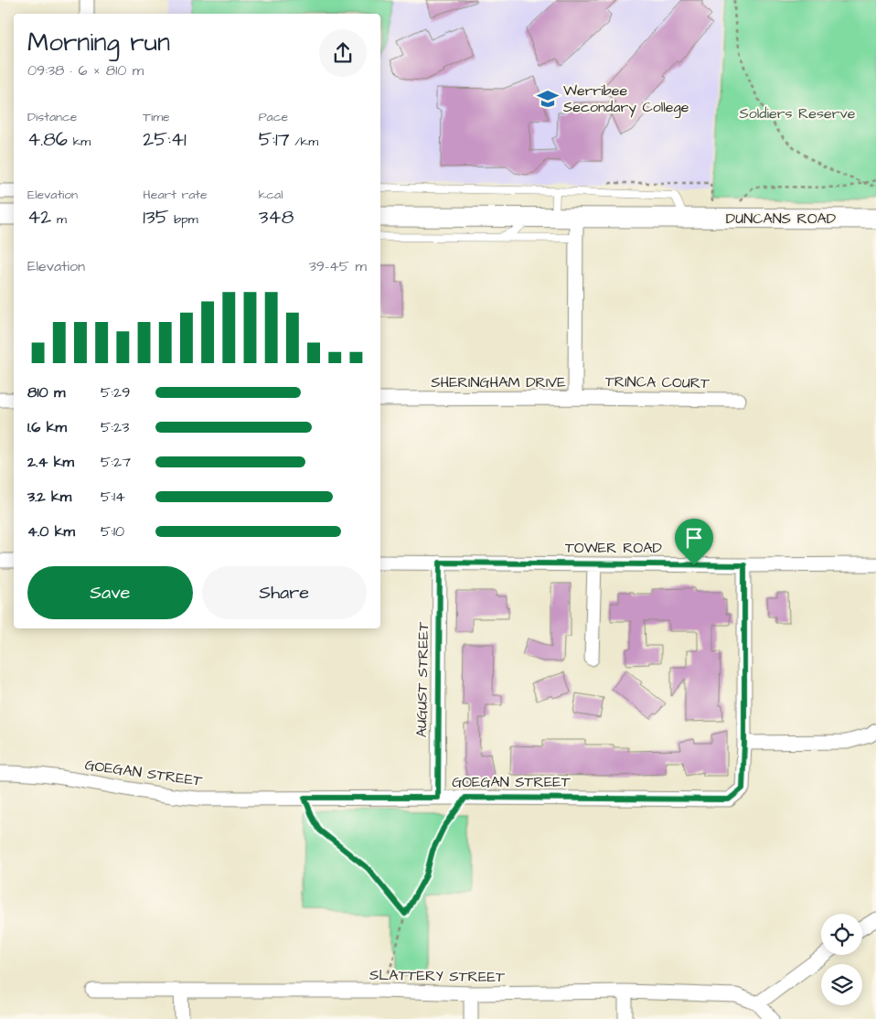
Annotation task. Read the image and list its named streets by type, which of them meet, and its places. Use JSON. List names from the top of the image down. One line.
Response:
{"streets":{"main road":["DUNCANS ROAD"],"street":["SHERINGHAM DRIVE","TRINCA COURT","TOWER ROAD","AUGUST STREET","GOEGAN STREET","SLATTERY STREET"]},"crossings":[["DUNCANS ROAD","SHERINGHAM DRIVE"],["SHERINGHAM DRIVE","TRINCA COURT"],["TOWER ROAD","AUGUST STREET"],["TOWER ROAD","GOEGAN STREET"],["AUGUST STREET","GOEGAN STREET"]],"parks":["Soldiers Reserve"],"places":{"school or university":["Werribee Secondary College"]},"page":{"heading":["Morning run","09:38 · 6 × 810 m"],"stats":[["Distance","4.86 km"],["Time","25:41"],["Pace","5:17 /km"],["Elevation","42 m"],["Heart rate","135 bpm"],["kcal","348"]],"chart":["Elevation","39–45 m"],"list":[{"name":"810 m","note":"5:29"},{"name":"1.6 km","note":"5:23"},{"name":"2.4 km","note":"5:27"},{"name":"3.2 km","note":"5:14"},{"name":"4.0 km","note":"5:10"}],"buttons":["Save","Share"]}}
